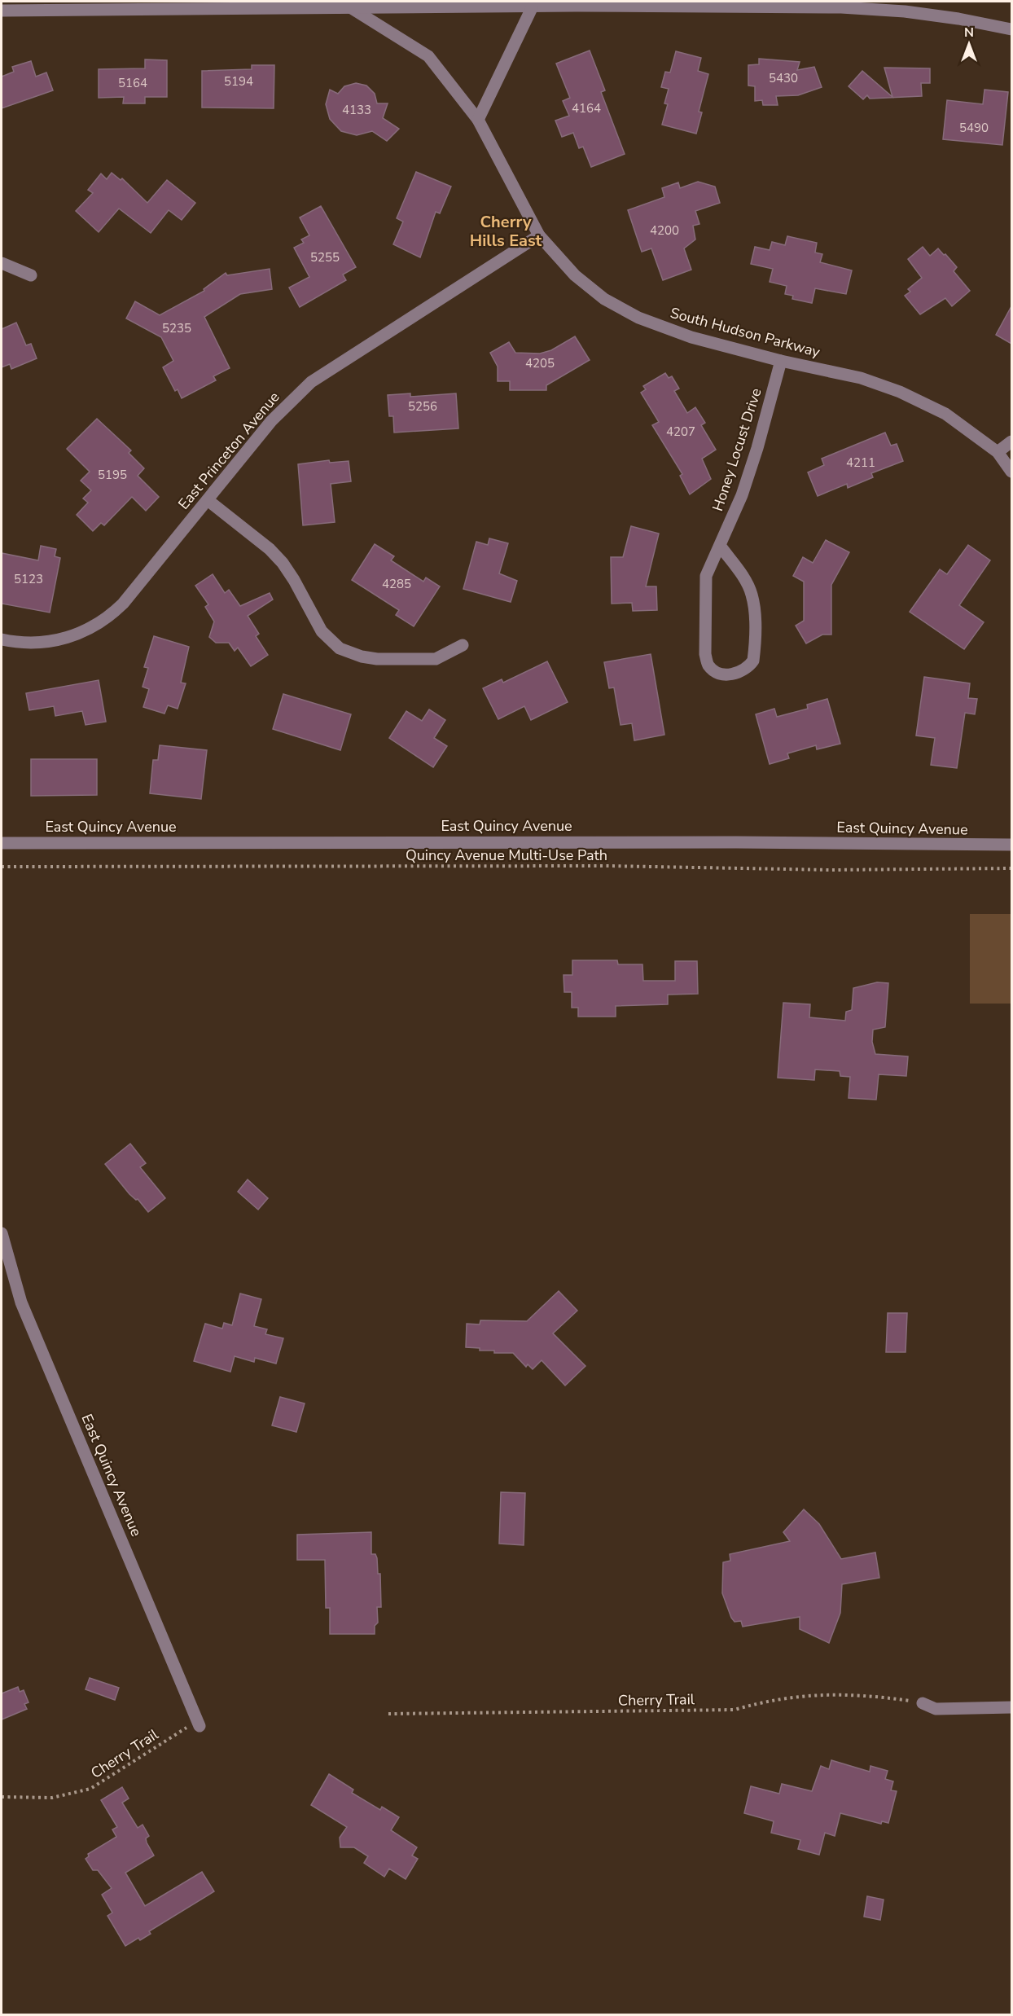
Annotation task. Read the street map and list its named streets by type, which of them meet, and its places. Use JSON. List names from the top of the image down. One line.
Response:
{"streets":{"street":["South Hudson Parkway","Honey Locust Drive","East Princeton Avenue","East Quincy Avenue"],"path":["Quincy Avenue Multi-Use Path","Cherry Trail"]},"crossings":[["South Hudson Parkway","Honey Locust Drive"],["South Hudson Parkway","East Princeton Avenue"],["East Quincy Avenue","Cherry Trail"]],"districts":["Cherry Hills East"],"house_numbers":["5430","5194","5164","4164","4133","5490","4200","5255","5235","4205","5256","4207","4211","5195","5123","4285"],"north":"top"}
